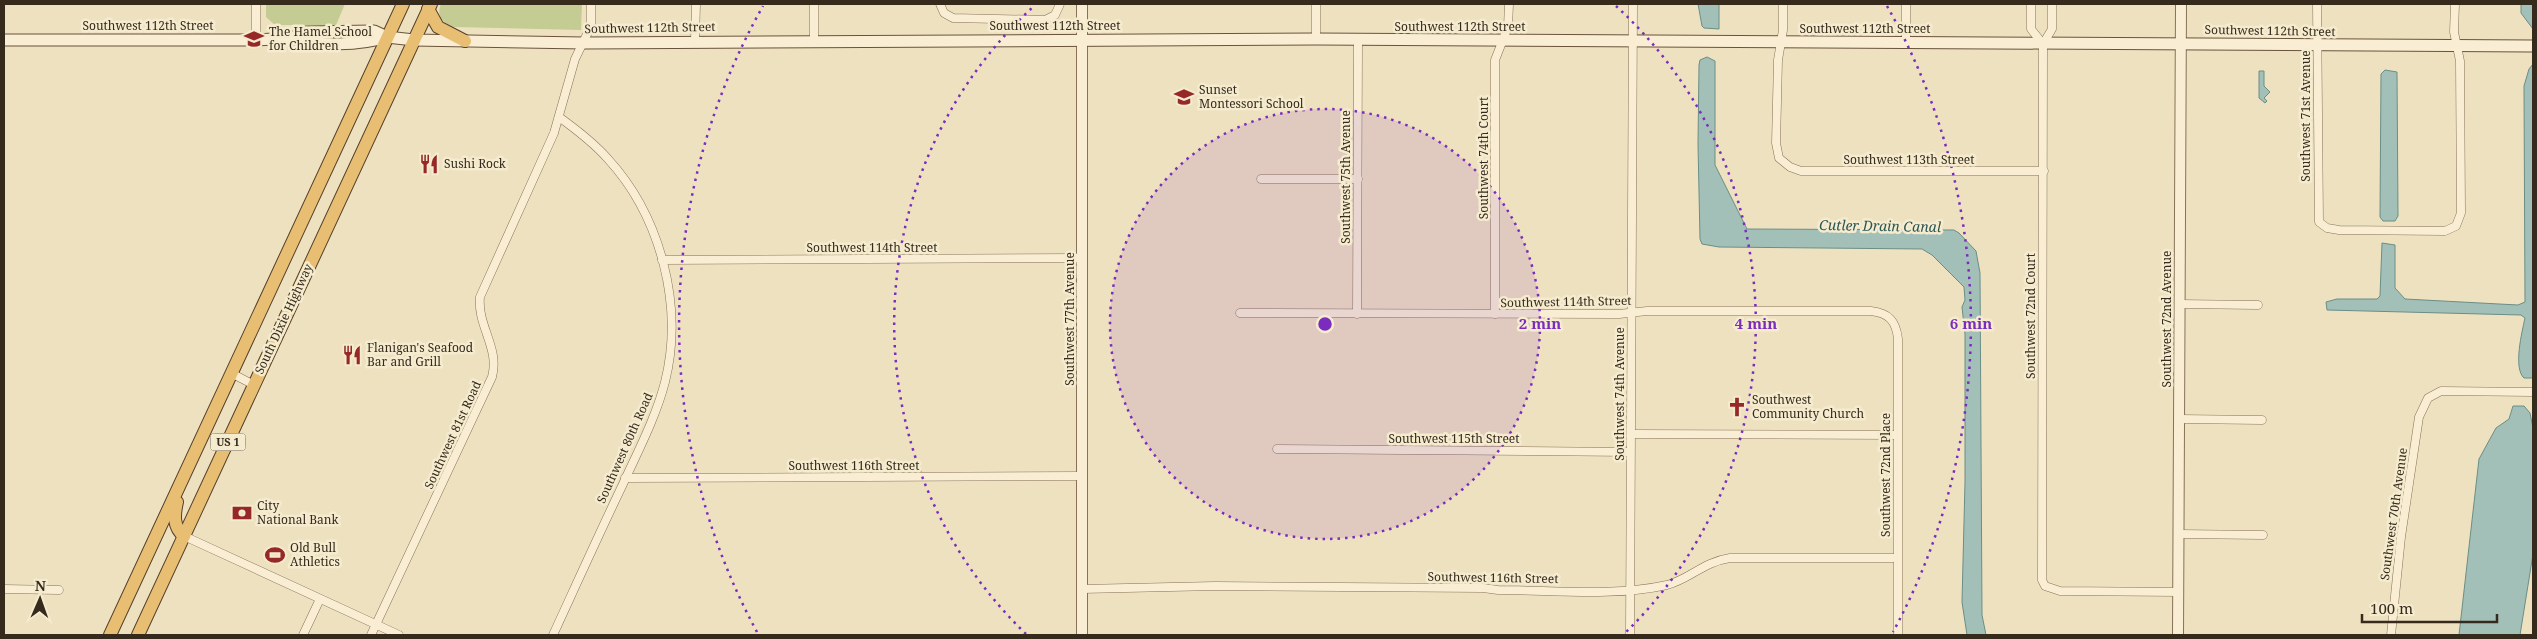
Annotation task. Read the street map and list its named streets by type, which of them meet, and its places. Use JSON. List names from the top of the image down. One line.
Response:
{"streets":{"highway":["South Dixie Highway","US 1"],"main road":["Southwest 112th Street"],"street":["Southwest 71st Avenue","Southwest 74th Court","Southwest 113th Street","Southwest 75th Avenue","Southwest 114th Street","Southwest 72nd Court","Southwest 77th Avenue","Southwest 72nd Avenue","Southwest 74th Avenue","Southwest 81st Road","Southwest 115th Street","Southwest 80th Road","Southwest 116th Street","Southwest 72nd Place","Southwest 70th Avenue"]},"crossings":[["Southwest 112th Street","Southwest 71st Avenue"],["Southwest 112th Street","Southwest 74th Court"],["Southwest 112th Street","Southwest 113th Street"],["Southwest 112th Street","Southwest 75th Avenue"],["Southwest 112th Street","Southwest 72nd Court"],["Southwest 112th Street","South Dixie Highway"],["Southwest 112th Street","Southwest 77th Avenue"],["Southwest 112th Street","Southwest 72nd Avenue"],["Southwest 112th Street","Southwest 74th Avenue"],["Southwest 112th Street","Southwest 81st Road"],["Southwest 74th Court","Southwest 114th Street"],["Southwest 113th Street","Southwest 72nd Court"],["Southwest 75th Avenue","Southwest 114th Street"],["Southwest 114th Street","Southwest 77th Avenue"],["Southwest 114th Street","Southwest 74th Avenue"],["Southwest 114th Street","Southwest 80th Road"],["Southwest 114th Street","Southwest 72nd Place"],["Southwest 72nd Court","Southwest 72nd Avenue"],["Southwest 77th Avenue","Southwest 116th Street"],["Southwest 74th Avenue","Southwest 115th Street"],["Southwest 74th Avenue","Southwest 116th Street"],["Southwest 81st Road","Southwest 80th Road"],["Southwest 80th Road","Southwest 116th Street"],["Southwest 116th Street","Southwest 72nd Place"]],"water":["Cutler Drain Canal"],"places":{"school or university":["The Hamel School for Children","Sunset Montessori School"],"restaurant":["Sushi Rock","Flanigan's Seafood Bar and Grill"],"church":["Southwest Community Church"],"bank":["City National Bank"],"sports":["Old Bull Athletics"]},"scale_bar":"100 m","north":"top","rings":["2 min","4 min","6 min"]}
